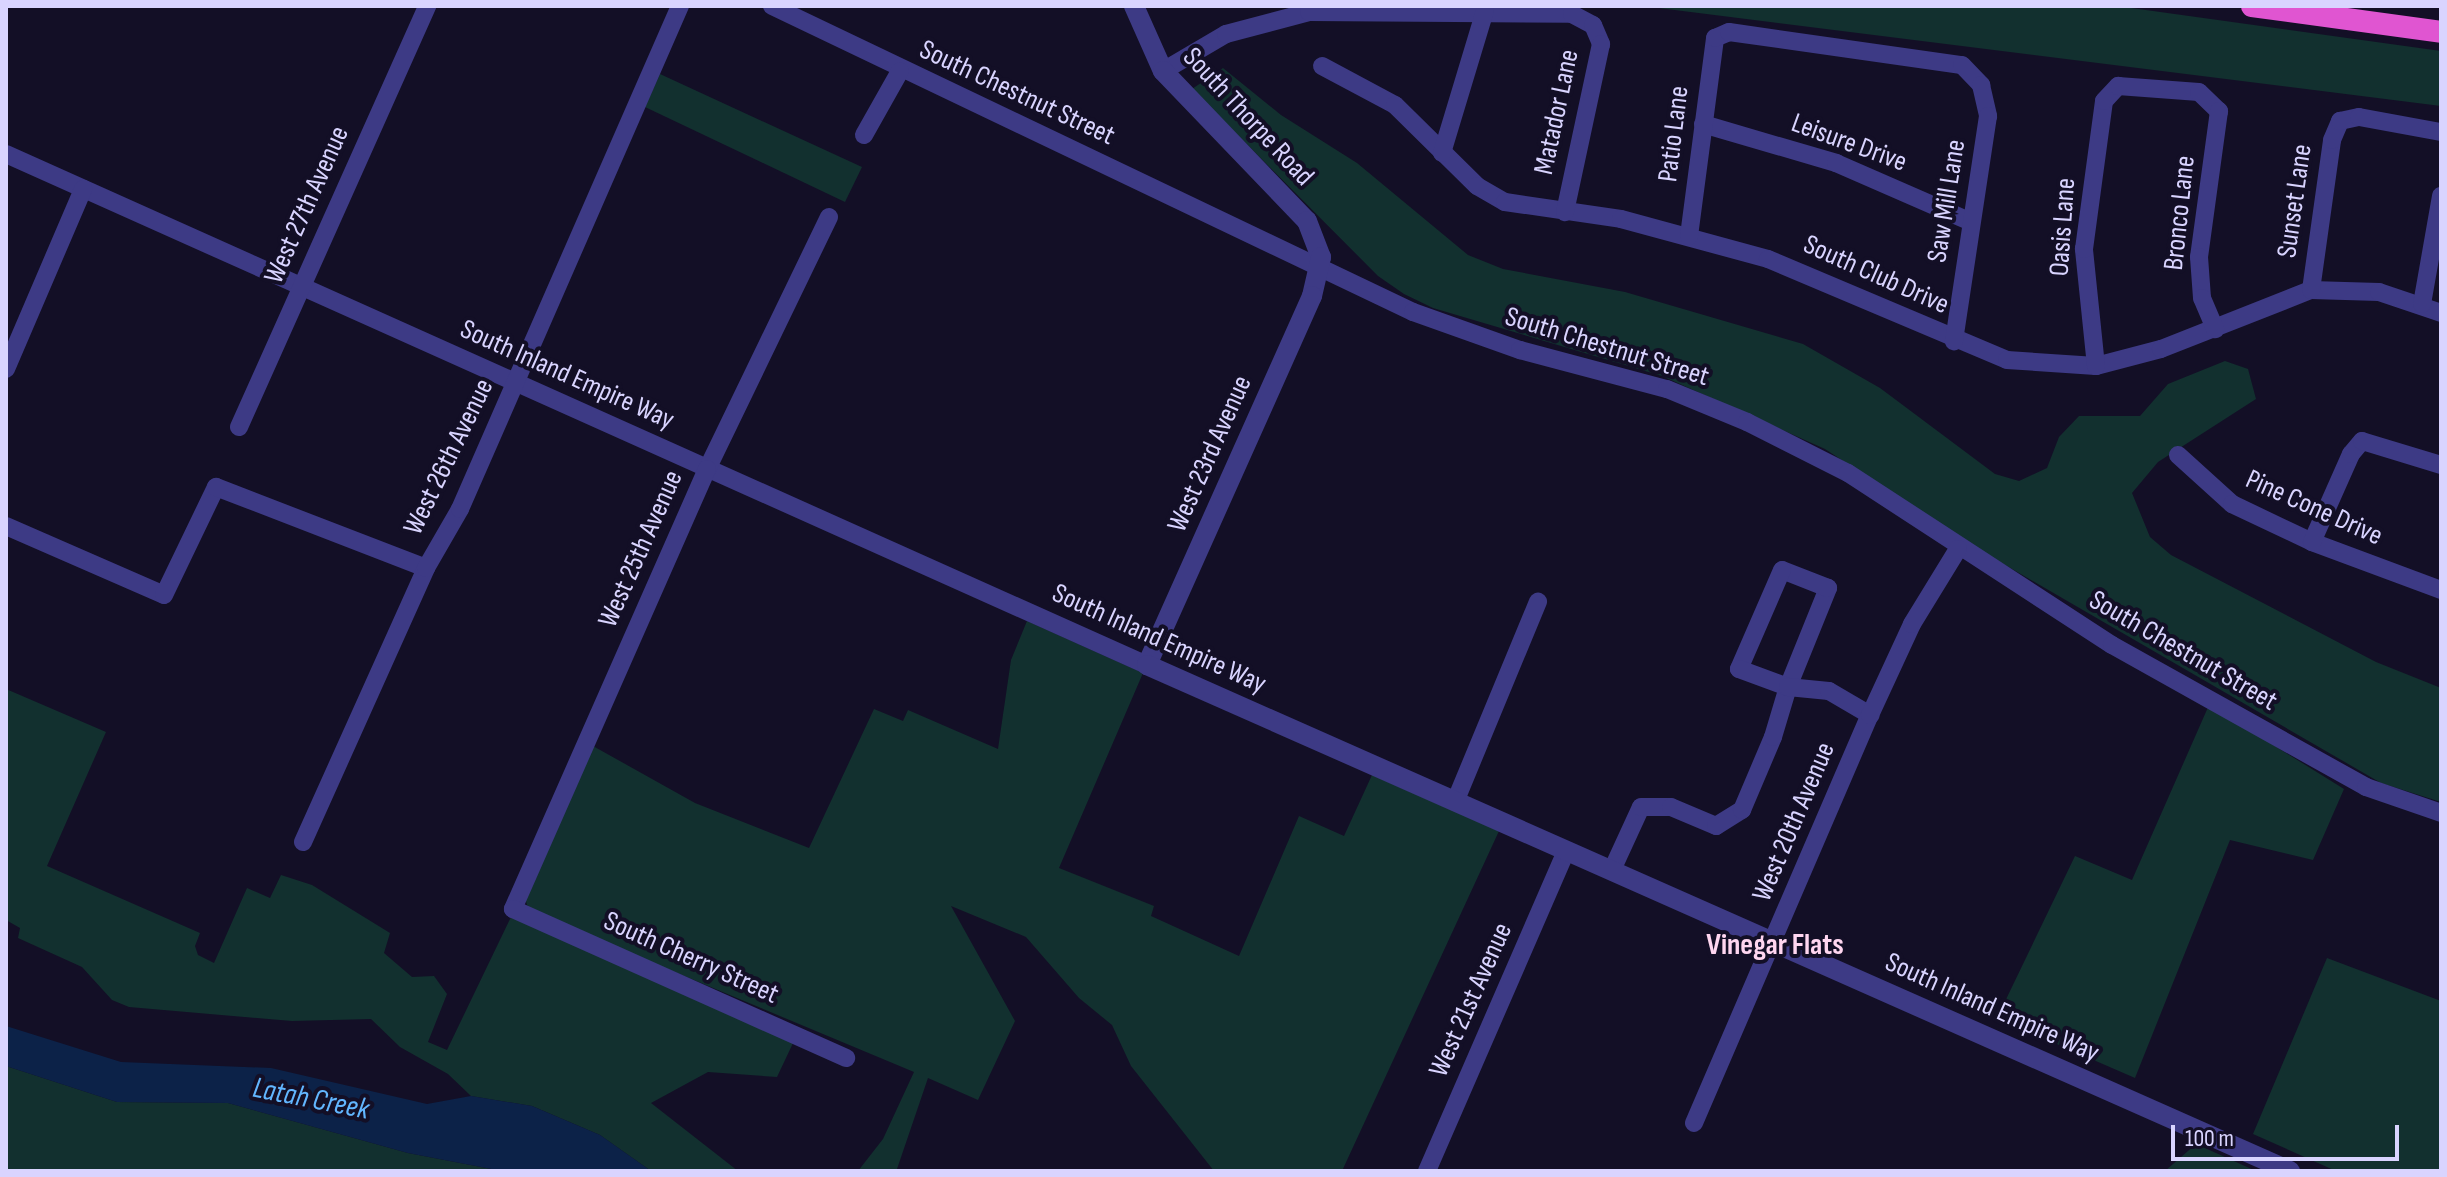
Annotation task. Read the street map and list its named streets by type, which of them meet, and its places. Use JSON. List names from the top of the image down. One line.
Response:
{"streets":{"street":["South Chestnut Street","Matador Lane","South Thorpe Road","Patio Lane","Leisure Drive","Saw Mill Lane","Sunset Lane","West 27th Avenue","Bronco Lane","Oasis Lane","South Club Drive","South Inland Empire Way","West 23rd Avenue","West 26th Avenue","Pine Cone Drive","West 25th Avenue","West 20th Avenue","South Cherry Street","West 21st Avenue"]},"crossings":[["South Chestnut Street","South Thorpe Road"],["South Chestnut Street","West 23rd Avenue"],["South Chestnut Street","West 20th Avenue"],["Matador Lane","South Club Drive"],["South Thorpe Road","West 23rd Avenue"],["Patio Lane","Leisure Drive"],["Patio Lane","Saw Mill Lane"],["Patio Lane","South Club Drive"],["Leisure Drive","Saw Mill Lane"],["Saw Mill Lane","South Club Drive"],["Sunset Lane","South Club Drive"],["West 27th Avenue","South Inland Empire Way"],["Bronco Lane","Oasis Lane"],["Bronco Lane","South Club Drive"],["Oasis Lane","South Club Drive"],["South Inland Empire Way","West 23rd Avenue"],["South Inland Empire Way","West 26th Avenue"],["South Inland Empire Way","West 25th Avenue"],["South Inland Empire Way","West 20th Avenue"],["South Inland Empire Way","West 21st Avenue"],["West 25th Avenue","South Cherry Street"]],"districts":["Vinegar Flats"],"water":["Latah Creek"],"scale_bar":"100 m"}
